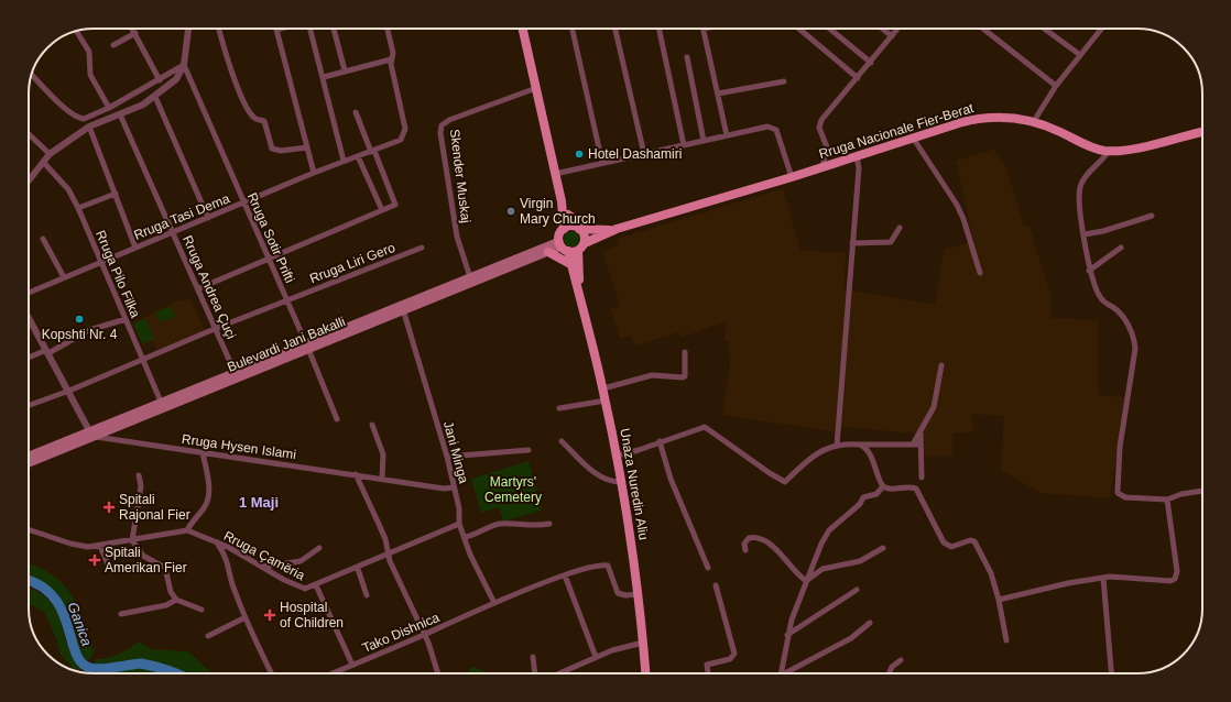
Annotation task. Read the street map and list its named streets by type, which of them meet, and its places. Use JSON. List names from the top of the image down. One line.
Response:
{"streets":{"main road":["Rruga Nacionale Fier-Berat","Bulevardi Jani Bakalli","Unaza Nuredin Aliu"],"street":["Skender Muskaj","Rruga Tasi Dema","Rruga Sotir Prifti","Rruga Liri Gero","Rruga Pilo Filka","Rruga Andrea Çuçi","Rruga Hysen Islami","Jani Minga","Rruga Çamëria","Tako Dishnica"]},"crossings":[["Rruga Nacionale Fier-Berat","Bulevardi Jani Bakalli"],["Rruga Nacionale Fier-Berat","Unaza Nuredin Aliu"],["Skender Muskaj","Bulevardi Jani Bakalli"],["Rruga Tasi Dema","Rruga Sotir Prifti"],["Rruga Tasi Dema","Rruga Pilo Filka"],["Rruga Tasi Dema","Rruga Andrea Çuçi"],["Rruga Sotir Prifti","Rruga Liri Gero"],["Rruga Sotir Prifti","Bulevardi Jani Bakalli"],["Rruga Liri Gero","Rruga Pilo Filka"],["Rruga Liri Gero","Rruga Andrea Çuçi"],["Rruga Pilo Filka","Bulevardi Jani Bakalli"],["Rruga Andrea Çuçi","Bulevardi Jani Bakalli"],["Bulevardi Jani Bakalli","Rruga Hysen Islami"],["Bulevardi Jani Bakalli","Jani Minga"],["Bulevardi Jani Bakalli","Unaza Nuredin Aliu"],["Rruga Hysen Islami","Jani Minga"],["Jani Minga","Rruga Çamëria"],["Jani Minga","Tako Dishnica"],["Unaza Nuredin Aliu","Tako Dishnica"]],"districts":["1 Maji"],"water":["Ganica"],"parks":["Martyrs' Cemetery"],"places":{"other":["Hotel Dashamiri","Virgin Mary Church","Kopshti Nr. 4"],"health":["Spitali Rajonal Fier","Spitali Amerikan Fier","Hospital of Children"]}}
